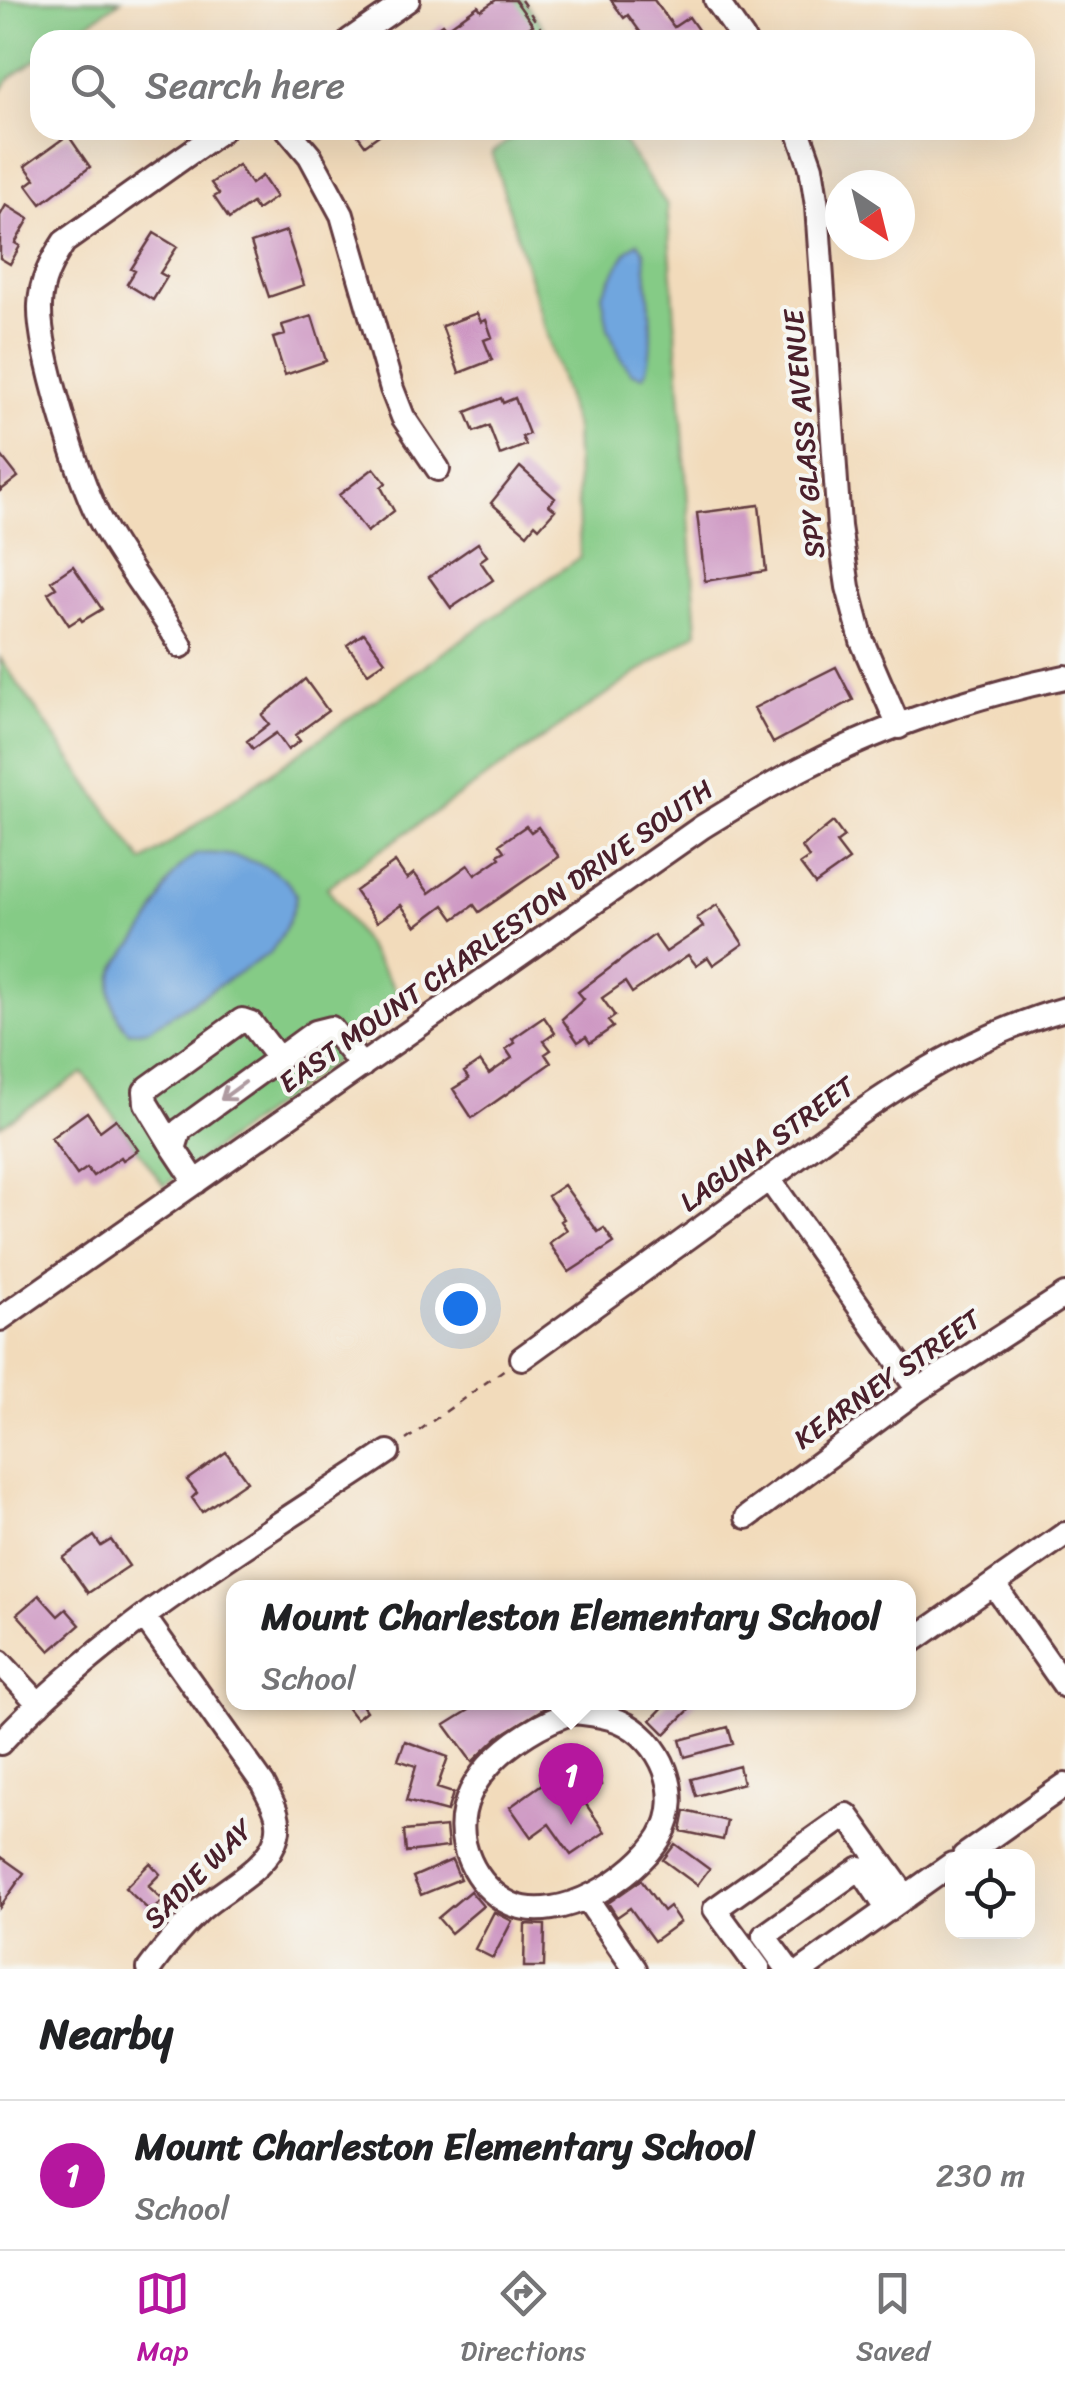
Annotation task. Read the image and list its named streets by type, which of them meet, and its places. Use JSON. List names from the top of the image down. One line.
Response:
{"streets":{"street":["SPY GLASS AVENUE","EAST MOUNT CHARLESTON DRIVE SOUTH","LAGUNA STREET","KEARNEY STREET","SADIE WAY"]},"crossings":[["SPY GLASS AVENUE","EAST MOUNT CHARLESTON DRIVE SOUTH"]],"north":"bottom right","page":{"search":"Search here","popup":["Mount Charleston Elementary School","School"],"pins":"1","heading":"Nearby","list":[{"mark":"1","name":"Mount Charleston Elementary School","note":"School","value":"230 m"}],"nav":["Map","Directions","Saved"]}}
